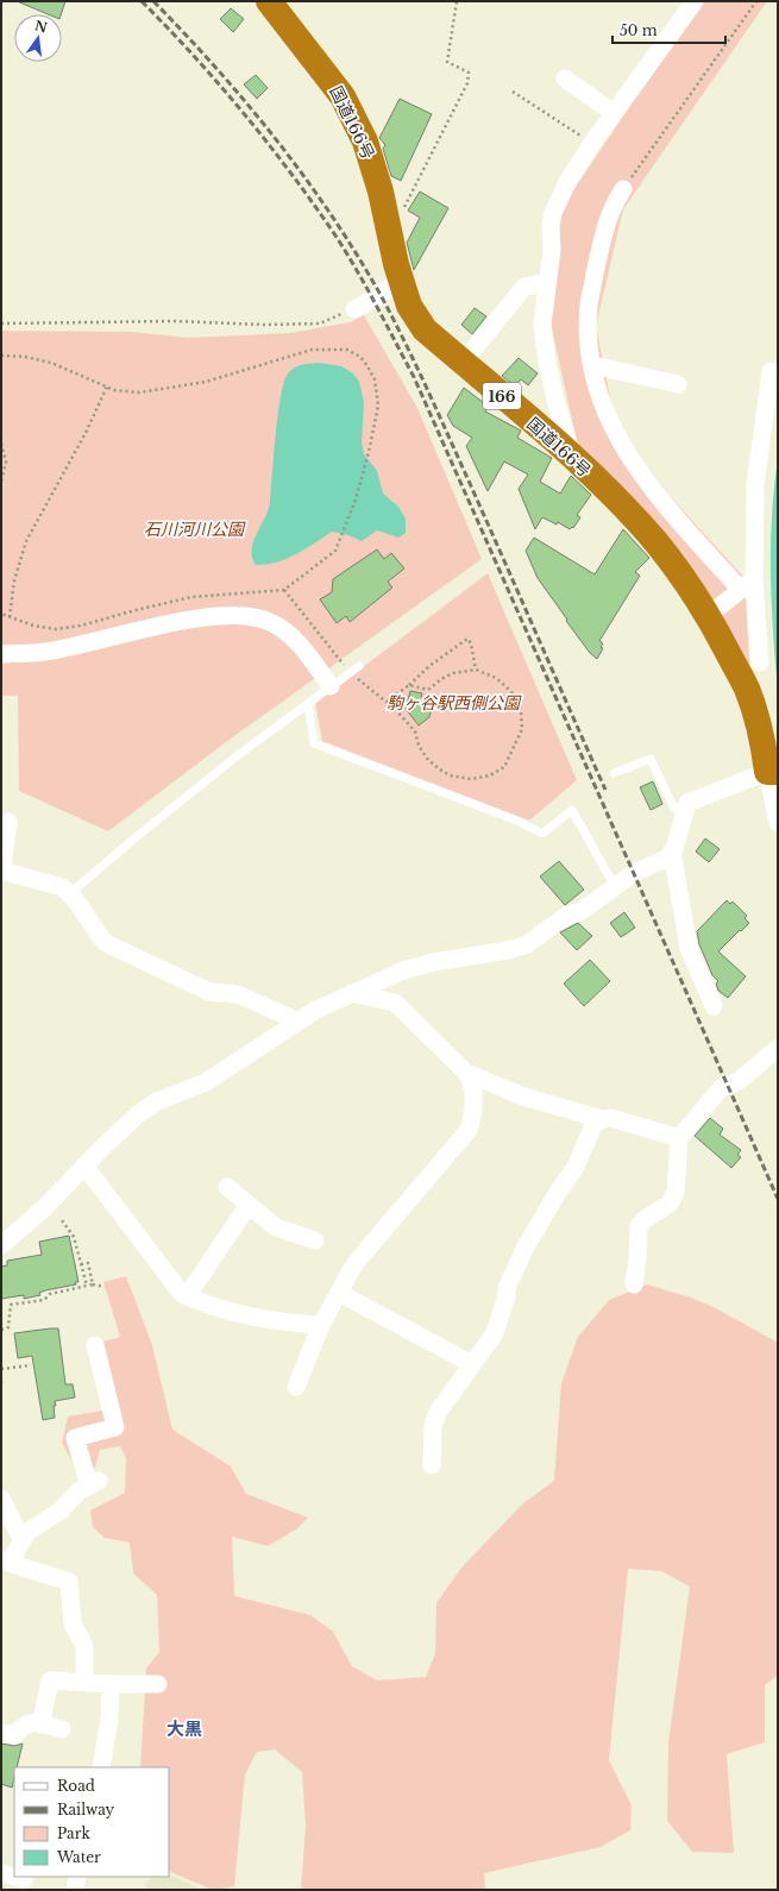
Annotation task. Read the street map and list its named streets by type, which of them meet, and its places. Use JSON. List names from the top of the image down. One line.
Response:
{"streets":{"highway":["国道166号","166"]},"districts":["大黒"],"parks":["石川河川公園","駒ヶ谷駅西側公園"],"legend":["Road","Railway","Park","Water"],"scale_bar":"50 m","north":"top"}
